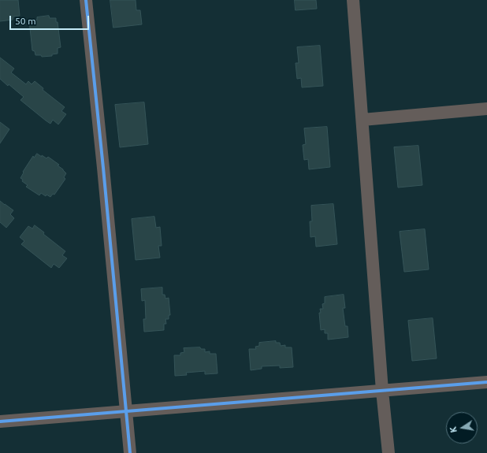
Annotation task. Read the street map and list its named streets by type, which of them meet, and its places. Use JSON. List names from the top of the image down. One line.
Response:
{"scale_bar":"50 m","north":"left"}
